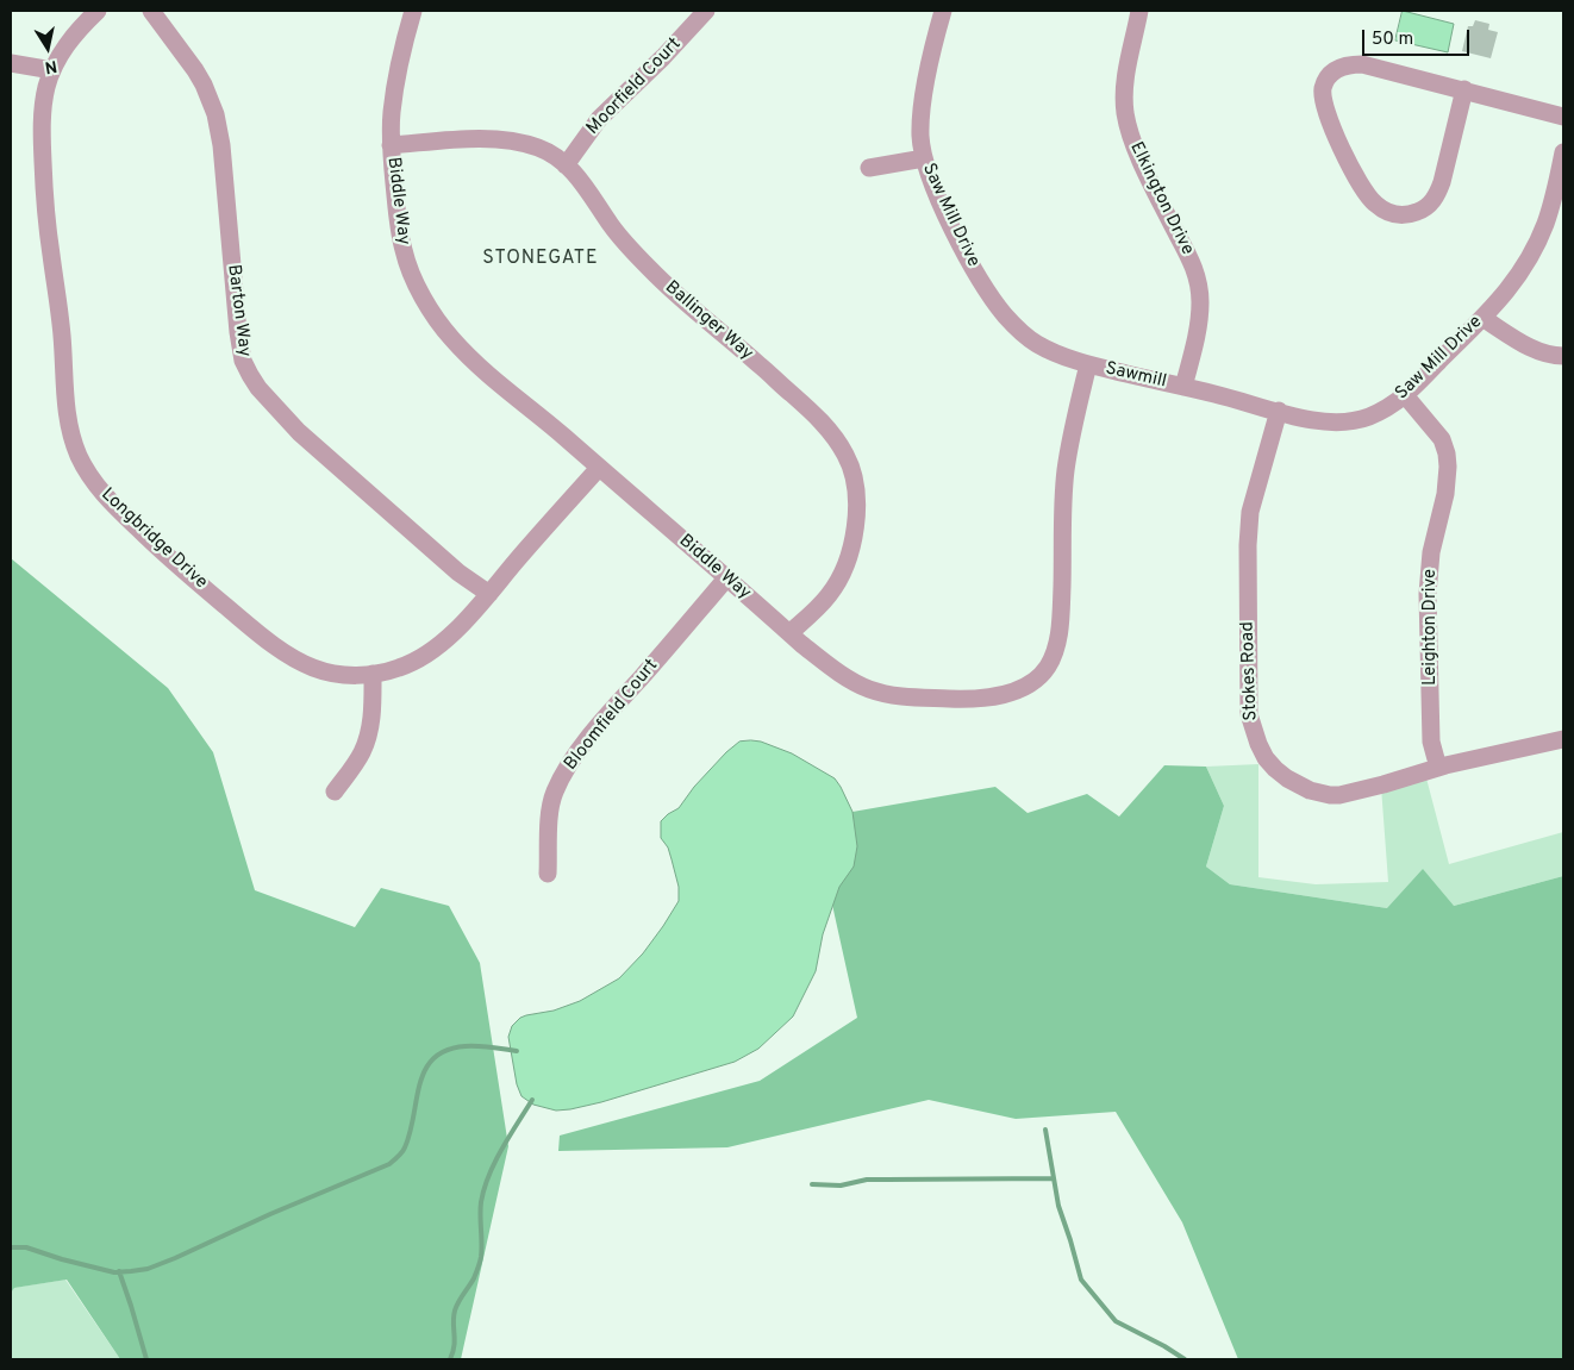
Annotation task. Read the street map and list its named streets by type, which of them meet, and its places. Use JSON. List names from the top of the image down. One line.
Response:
{"streets":{"street":["Moorfield Court","Elkington Drive","Biddle Way","Saw Mill Drive","Barton Way","Ballinger Way","Sawmill","Longbridge Drive","Leighton Drive","Stokes Road","Bloomfield Court"]},"crossings":[["Moorfield Court","Ballinger Way"],["Elkington Drive","Saw Mill Drive"],["Elkington Drive","Sawmill"],["Biddle Way","Saw Mill Drive"],["Biddle Way","Ballinger Way"],["Biddle Way","Sawmill"],["Biddle Way","Longbridge Drive"],["Biddle Way","Bloomfield Court"],["Saw Mill Drive","Sawmill"],["Saw Mill Drive","Leighton Drive"],["Saw Mill Drive","Stokes Road"],["Barton Way","Longbridge Drive"],["Leighton Drive","Stokes Road"]],"districts":["STONEGATE"],"scale_bar":"50 m","north":"bottom"}
